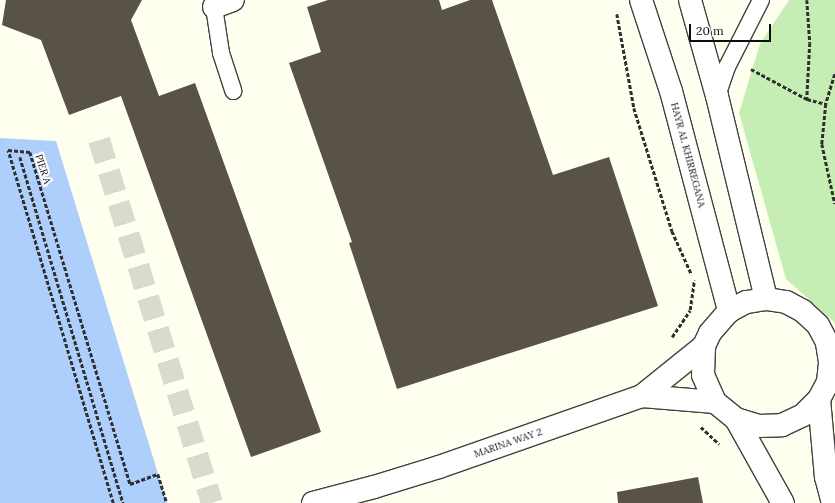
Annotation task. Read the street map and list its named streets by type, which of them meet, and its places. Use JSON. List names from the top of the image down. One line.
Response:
{"streets":{"street":["HAYR AL KHIRREGANA","MARINA WAY 2"],"path":["PIER A"]},"crossings":[["HAYR AL KHIRREGANA","MARINA WAY 2"]],"scale_bar":"20 m"}
